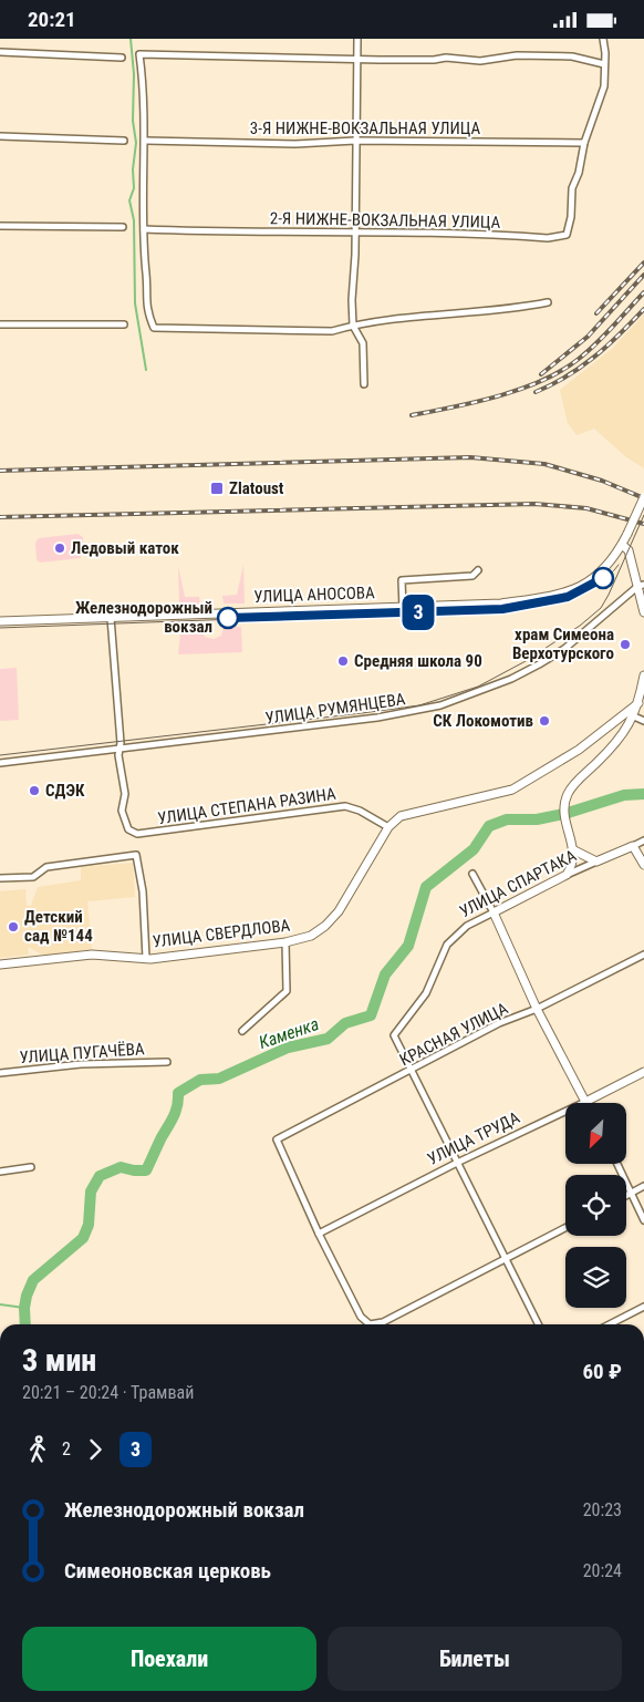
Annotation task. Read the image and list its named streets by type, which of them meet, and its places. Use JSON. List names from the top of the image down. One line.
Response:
{"streets":{"street":["3-Я НИЖНЕ-ВОКЗАЛЬНАЯ УЛИЦА","2-Я НИЖНЕ-ВОКЗАЛЬНАЯ УЛИЦА","УЛИЦА АНОСОВА","УЛИЦА РУМЯНЦЕВА","УЛИЦА СТЕПАНА РАЗИНА","УЛИЦА СПАРТАКА","УЛИЦА СВЕРДЛОВА","КРАСНАЯ УЛИЦА","УЛИЦА ПУГАЧЁВА","УЛИЦА ТРУДА"]},"crossings":[["3-Я НИЖНЕ-ВОКЗАЛЬНАЯ УЛИЦА","2-Я НИЖНЕ-ВОКЗАЛЬНАЯ УЛИЦА"],["УЛИЦА РУМЯНЦЕВА","УЛИЦА СТЕПАНА РАЗИНА"],["УЛИЦА СТЕПАНА РАЗИНА","УЛИЦА СВЕРДЛОВА"],["УЛИЦА СПАРТАКА","КРАСНАЯ УЛИЦА"],["КРАСНАЯ УЛИЦА","УЛИЦА ТРУДА"]],"water":["Каменка"],"places":{"transit":["Zlatoust"],"other":["Ледовый каток","Железнодорожный вокзал","храм Симеона Верхотурского","Средняя школа 90","СК Локомотив","СДЭК","Детский сад №144"]},"lines":["tram line 3"],"north":"bottom left","page":{"status":"20:21","on_map":"3","heading":["3 мин","20:21 – 20:24 · Трамвай","60 ₽"],"legs":["2","3"],"list":[{"name":"Железнодорожный вокзал","value":"20:23"},{"name":"Симеоновская церковь","value":"20:24"}],"buttons":["Поехали","Билеты"]}}
